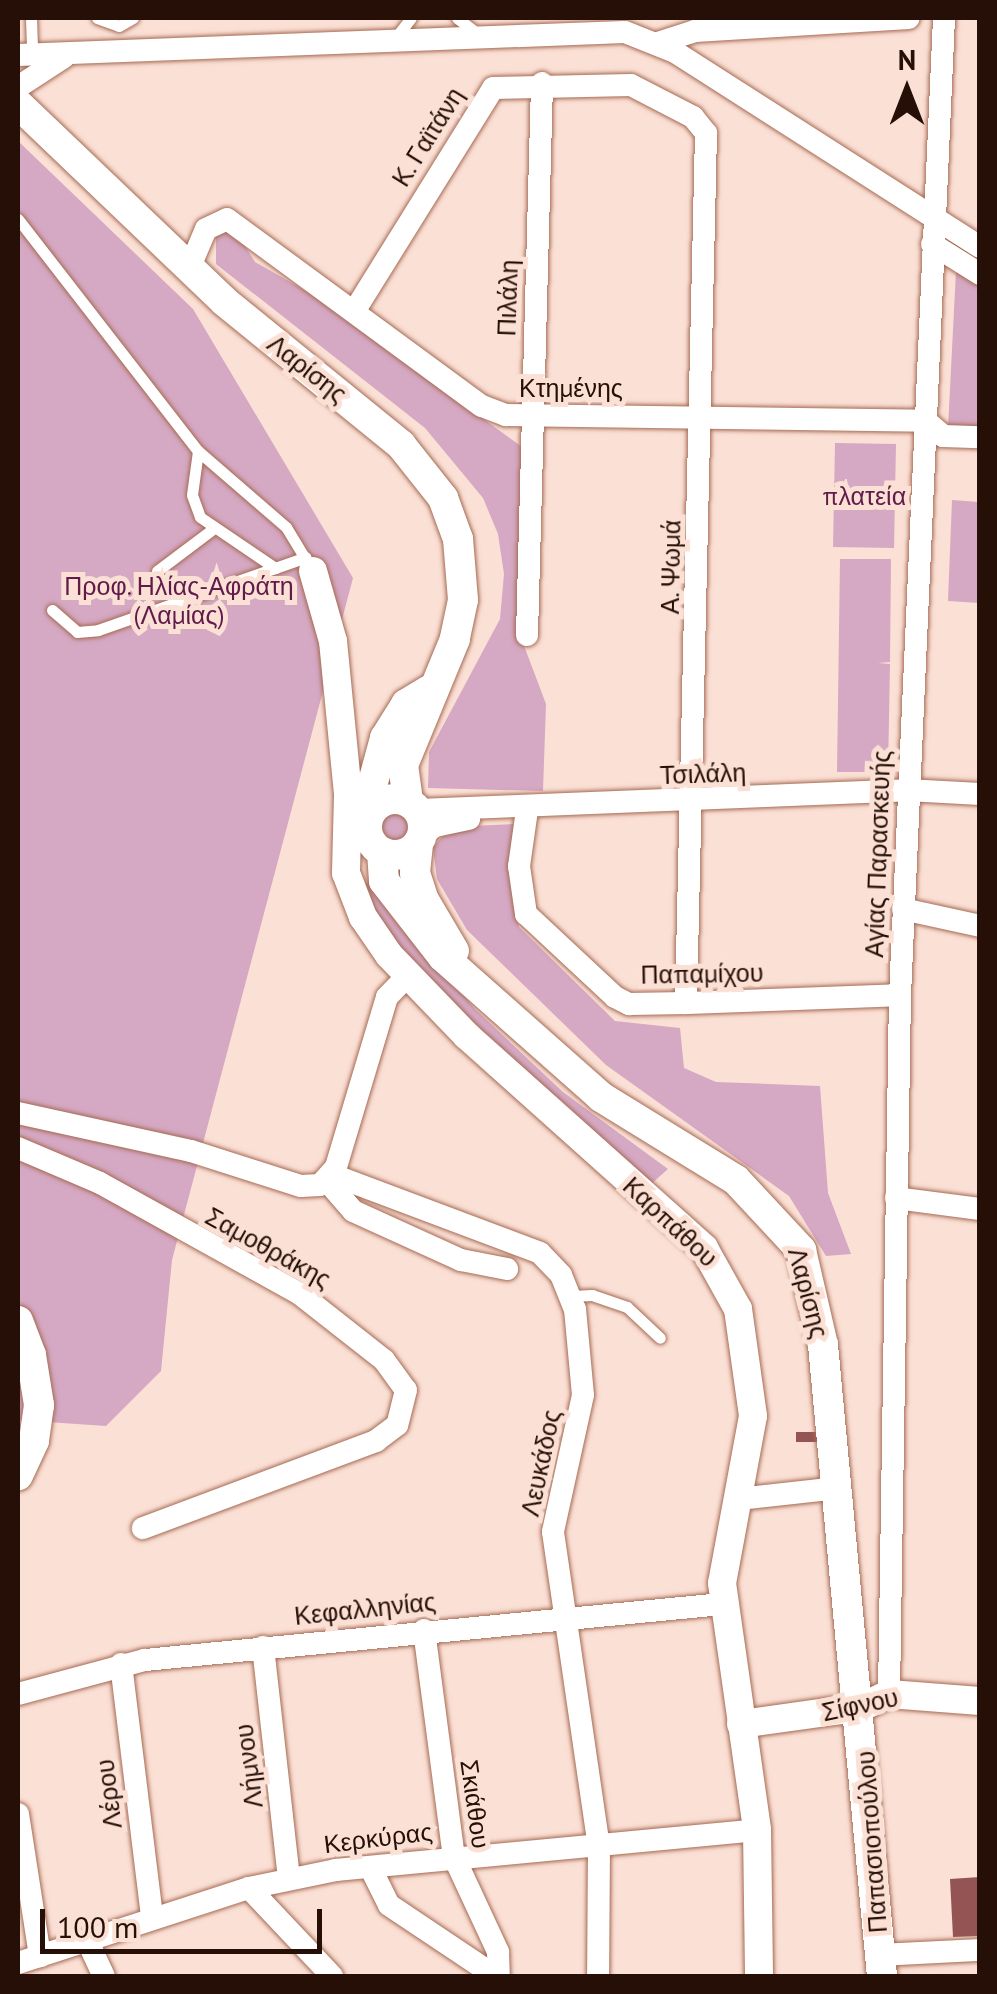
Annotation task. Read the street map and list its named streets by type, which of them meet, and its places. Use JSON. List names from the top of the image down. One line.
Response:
{"streets":{"main road":["Λαρίσης","Παπασιοπούλου"],"street":["Κ. Γαϊτάνη","Πιλάλη","Κτημένης","Α. Ψωμά","Τσιλάλη","Αγίας Παρασκευής","Παπαμίχου","Καρπάθου","Σαμοθράκης","Λευκάδος","Κεφαλληνίας","Σίφνου","Λήμνου","Λέρου","Σκιάθου","Κερκύρας"]},"crossings":[["Κ. Γαϊτάνη","Πιλάλη"],["Κ. Γαϊτάνη","Κτημένης"],["Κ. Γαϊτάνη","Α. Ψωμά"],["Πιλάλη","Κτημένης"],["Λαρίσης","Κτημένης"],["Λαρίσης","Τσιλάλη"],["Λαρίσης","Αγίας Παρασκευής"],["Λαρίσης","Καρπάθου"],["Λαρίσης","Σίφνου"],["Λαρίσης","Παπασιοπούλου"],["Κτημένης","Α. Ψωμά"],["Κτημένης","Αγίας Παρασκευής"],["Α. Ψωμά","Τσιλάλη"],["Α. Ψωμά","Παπαμίχου"],["Τσιλάλη","Αγίας Παρασκευής"],["Τσιλάλη","Παπαμίχου"],["Αγίας Παρασκευής","Παπαμίχου"],["Αγίας Παρασκευής","Σίφνου"],["Αγίας Παρασκευής","Παπασιοπούλου"],["Καρπάθου","Κεφαλληνίας"],["Καρπάθου","Σίφνου"],["Καρπάθου","Κερκύρας"],["Λευκάδος","Κεφαλληνίας"],["Λευκάδος","Κερκύρας"],["Κεφαλληνίας","Λήμνου"],["Κεφαλληνίας","Λέρου"],["Κεφαλληνίας","Σκιάθου"],["Σίφνου","Παπασιοπούλου"],["Λήμνου","Κερκύρας"],["Λέρου","Κερκύρας"],["Σκιάθου","Κερκύρας"]],"parks":["πλατεία","Προφ. Ηλίας-Αφράτη (Λαμίας)"],"scale_bar":"100 m","north":"top"}
